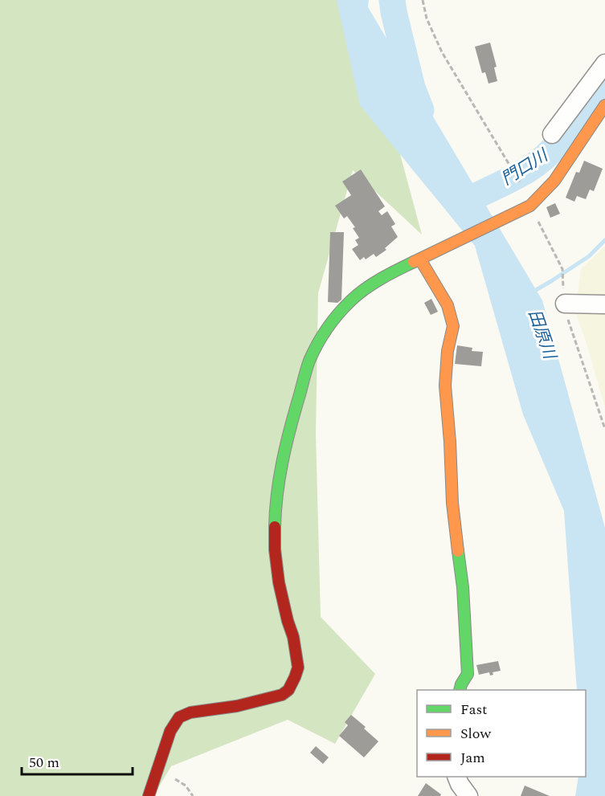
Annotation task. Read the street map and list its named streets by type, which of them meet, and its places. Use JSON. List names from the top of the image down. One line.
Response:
{"water":["門口川","田原川"],"legend":["Fast","Slow","Jam"],"scale_bar":"50 m"}
